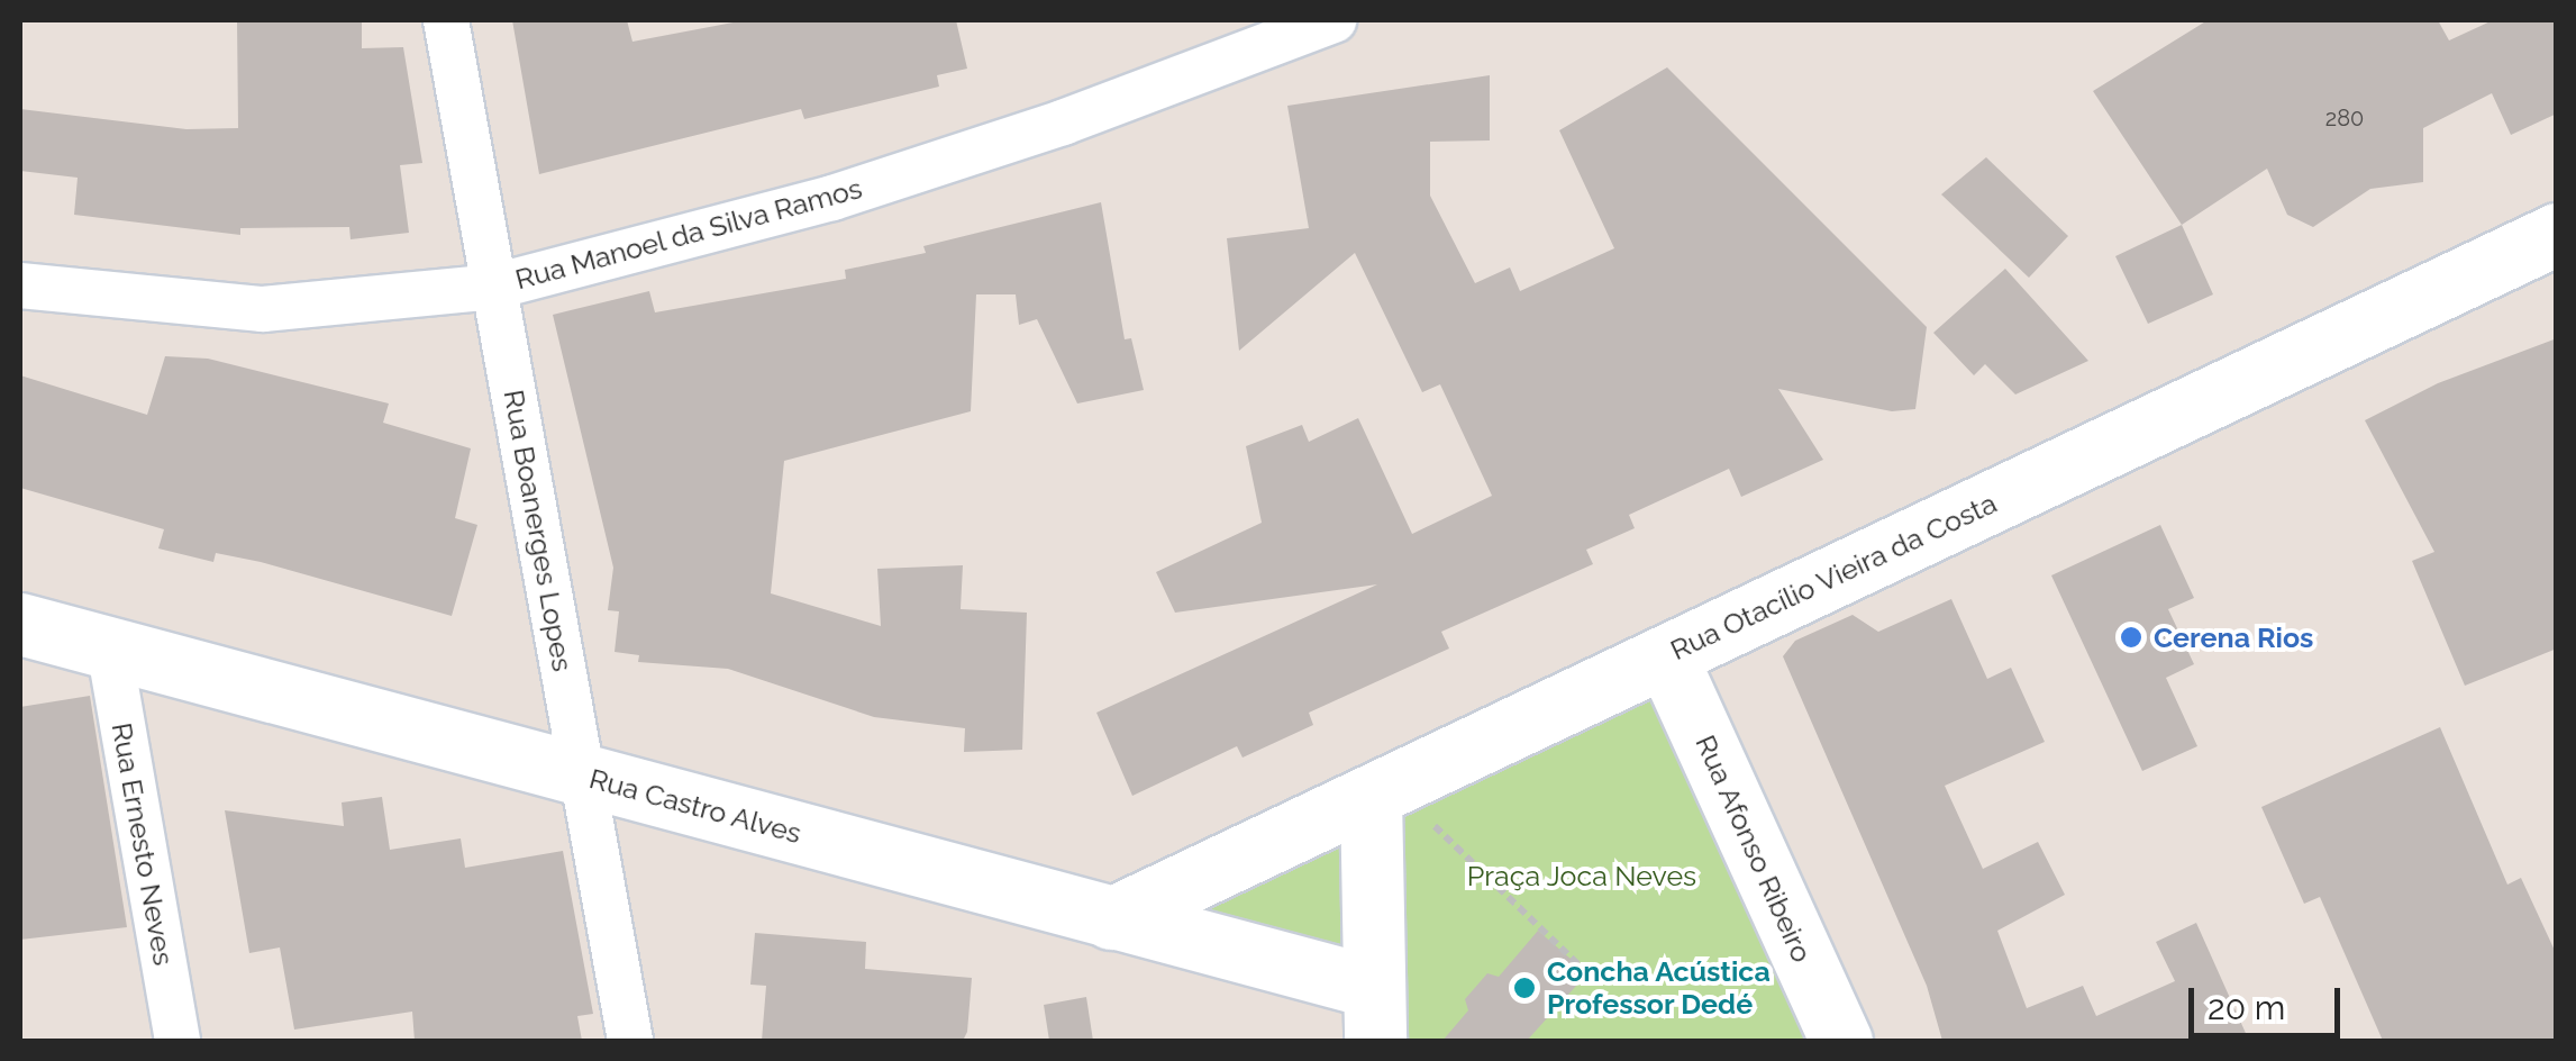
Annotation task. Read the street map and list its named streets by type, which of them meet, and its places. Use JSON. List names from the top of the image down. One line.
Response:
{"streets":{"main road":["Rua Otacílio Vieira da Costa","Rua Castro Alves","Rua Afonso Ribeiro"],"street":["Rua Manoel da Silva Ramos","Rua Boanerges Lopes","Rua Ernesto Neves"]},"crossings":[["Rua Manoel da Silva Ramos","Rua Boanerges Lopes"],["Rua Boanerges Lopes","Rua Castro Alves"],["Rua Otacílio Vieira da Costa","Rua Castro Alves"],["Rua Otacílio Vieira da Costa","Rua Afonso Ribeiro"],["Rua Castro Alves","Rua Ernesto Neves"]],"parks":["Praça Joca Neves"],"places":["Cerena Rios","Concha Acústica Professor Dedé"],"house_numbers":["280"],"scale_bar":"20 m"}
